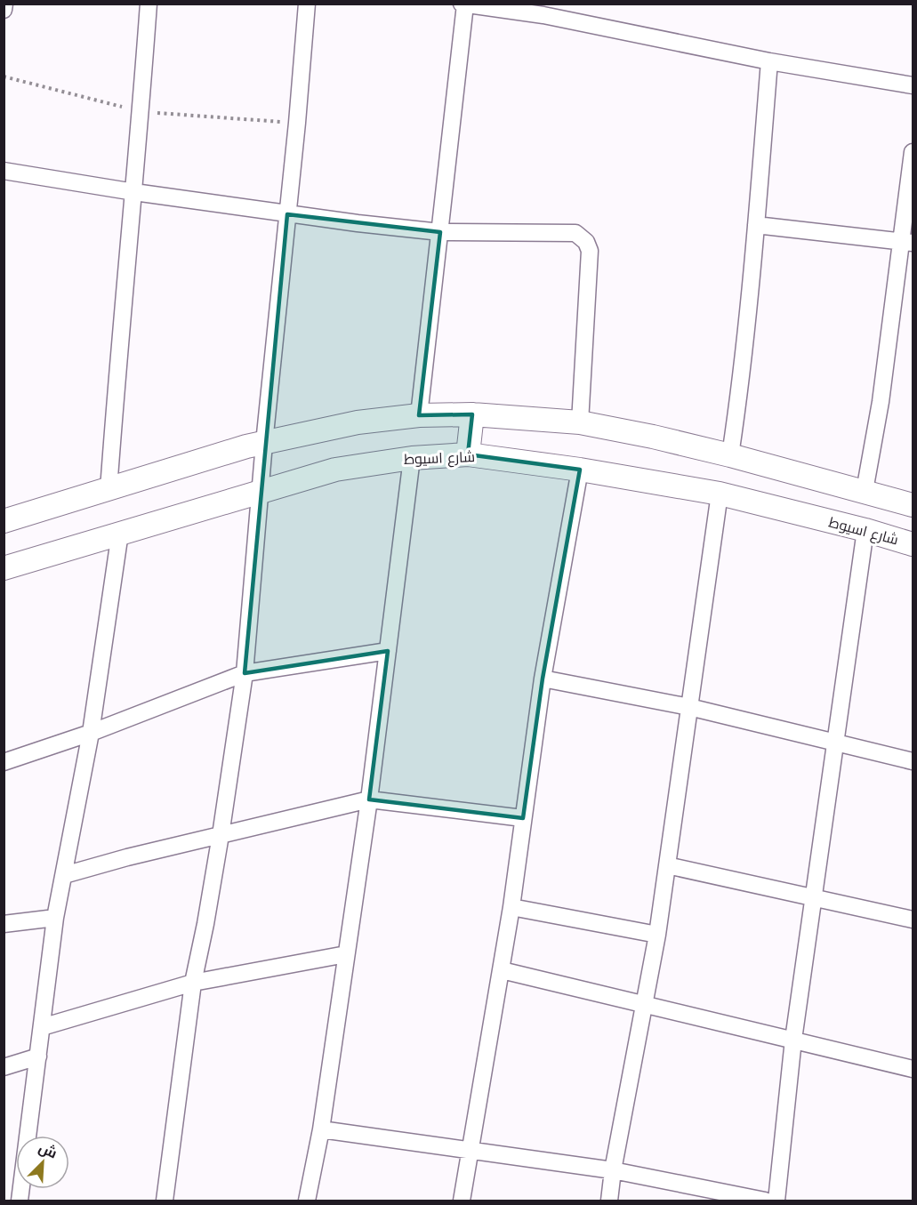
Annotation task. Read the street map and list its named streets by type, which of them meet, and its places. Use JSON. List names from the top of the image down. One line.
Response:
{"streets":{"street":["شارع اسيوط"]},"north":"top right"}
